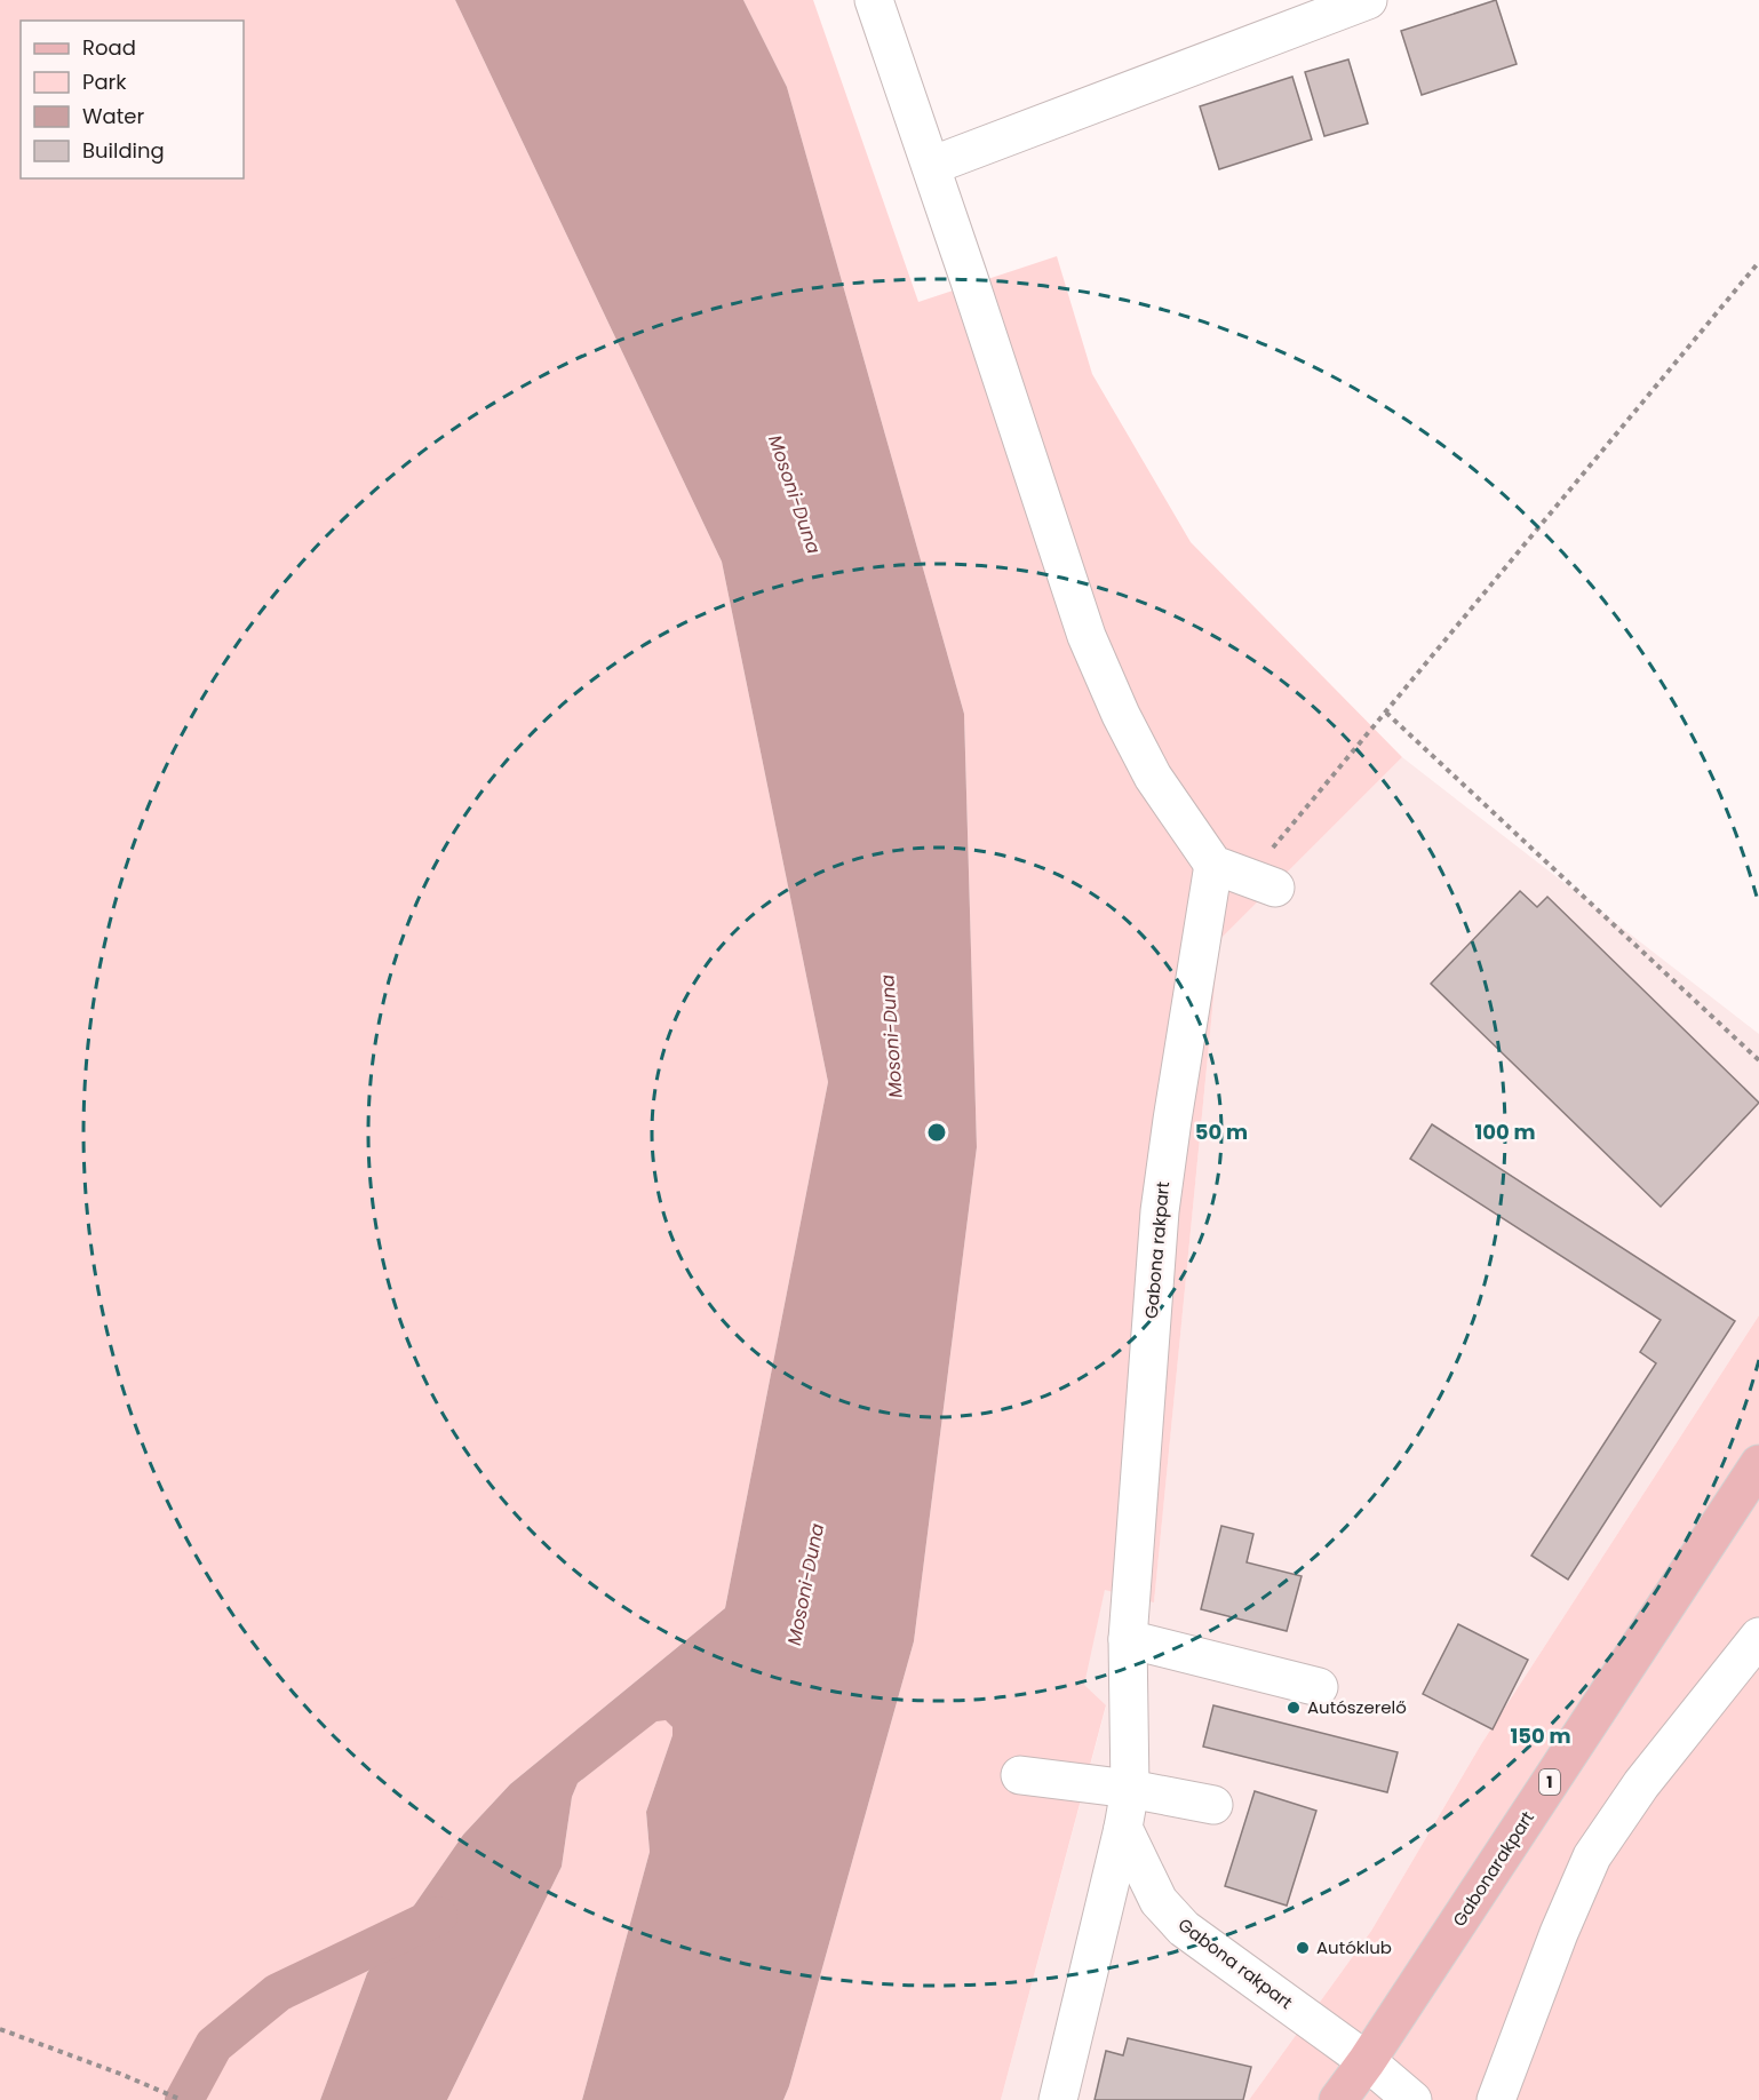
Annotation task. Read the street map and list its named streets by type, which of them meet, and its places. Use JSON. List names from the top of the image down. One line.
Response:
{"streets":{"main road":["1","Gabonarakpart"],"street":["Gabona rakpart"]},"crossings":[["Gabona rakpart","Gabonarakpart"]],"water":["Mosoni-Duna"],"places":["Autószerelő","Autóklub"],"legend":["Road","Park","Water","Building"],"rings":["50 m","100 m","150 m"]}
